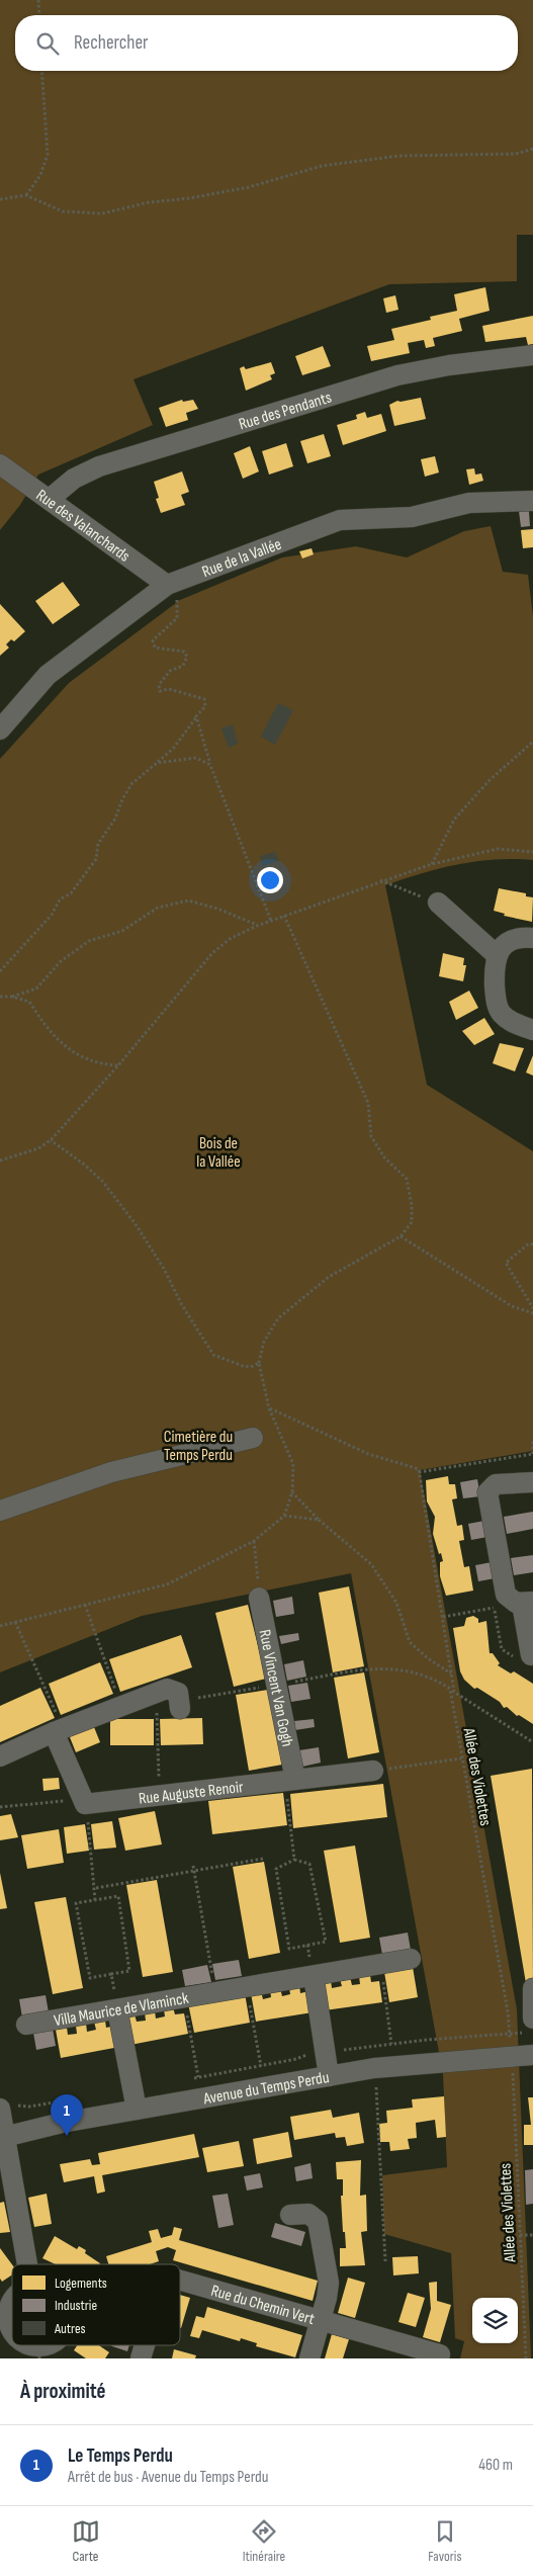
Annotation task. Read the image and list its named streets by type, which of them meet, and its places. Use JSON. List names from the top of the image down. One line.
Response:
{"streets":{"street":["Rue des Pendants","Rue des Valanchards","Rue de la Vallée","Rue Vincent Van Gogh","Rue Auguste Renoir","Villa Maurice de Vlaminck","Avenue du Temps Perdu","Rue du Chemin Vert"],"path":["Allée des Violettes"]},"crossings":[["Rue des Pendants","Rue des Valanchards"],["Rue des Valanchards","Rue de la Vallée"],["Rue Vincent Van Gogh","Rue Auguste Renoir"]],"parks":["Bois de la Vallée","Cimetière du Temps Perdu"],"legend":["Logements","Industrie","Autres"],"page":{"search":"Rechercher","pins":"1","heading":"À proximité","list":[{"mark":"1","name":"Le Temps Perdu","note":"Arrêt de bus · Avenue du Temps Perdu","value":"460 m"}],"nav":["Carte","Itinéraire","Favoris"]}}
